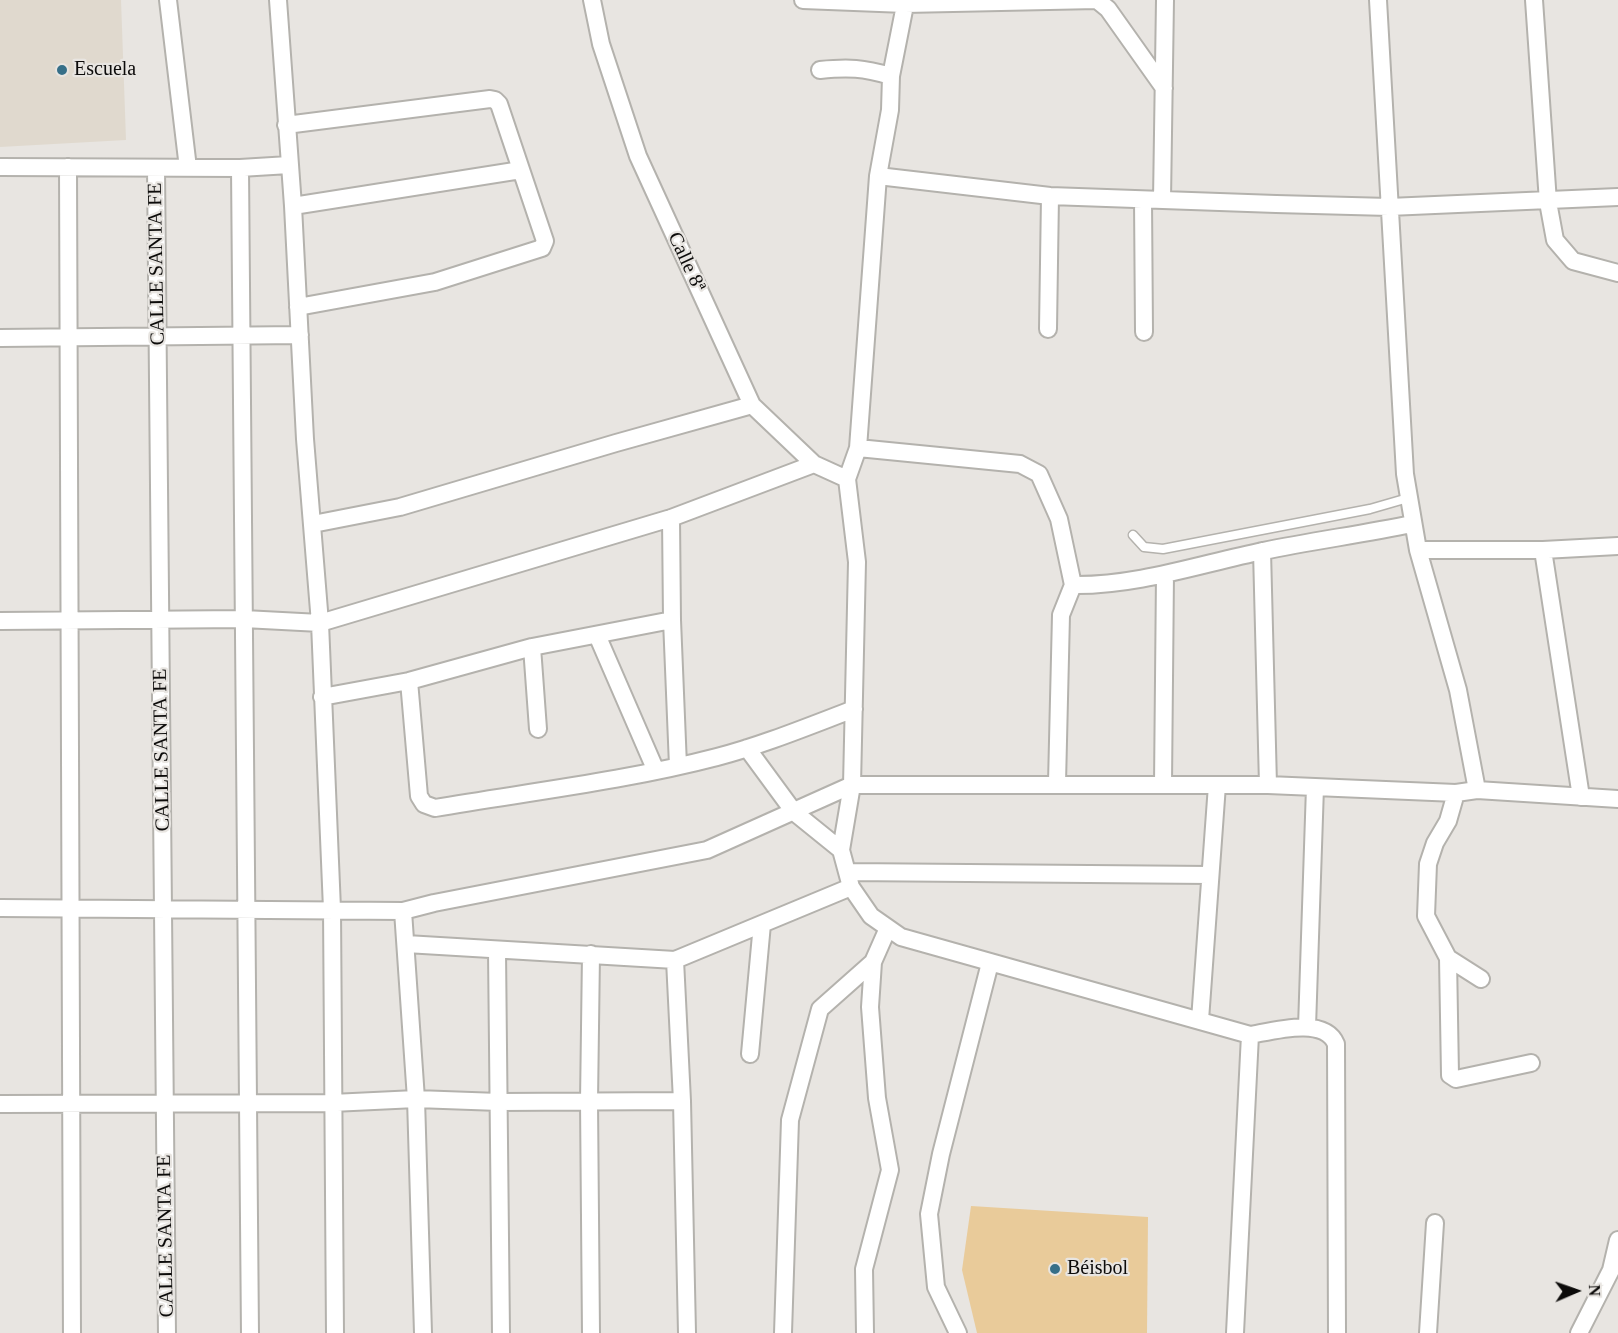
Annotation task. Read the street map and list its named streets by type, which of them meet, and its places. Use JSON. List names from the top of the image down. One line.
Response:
{"streets":{"street":["Calle 8ª","CALLE SANTA FE"]},"places":["Escuela","Béisbol"],"north":"right"}
